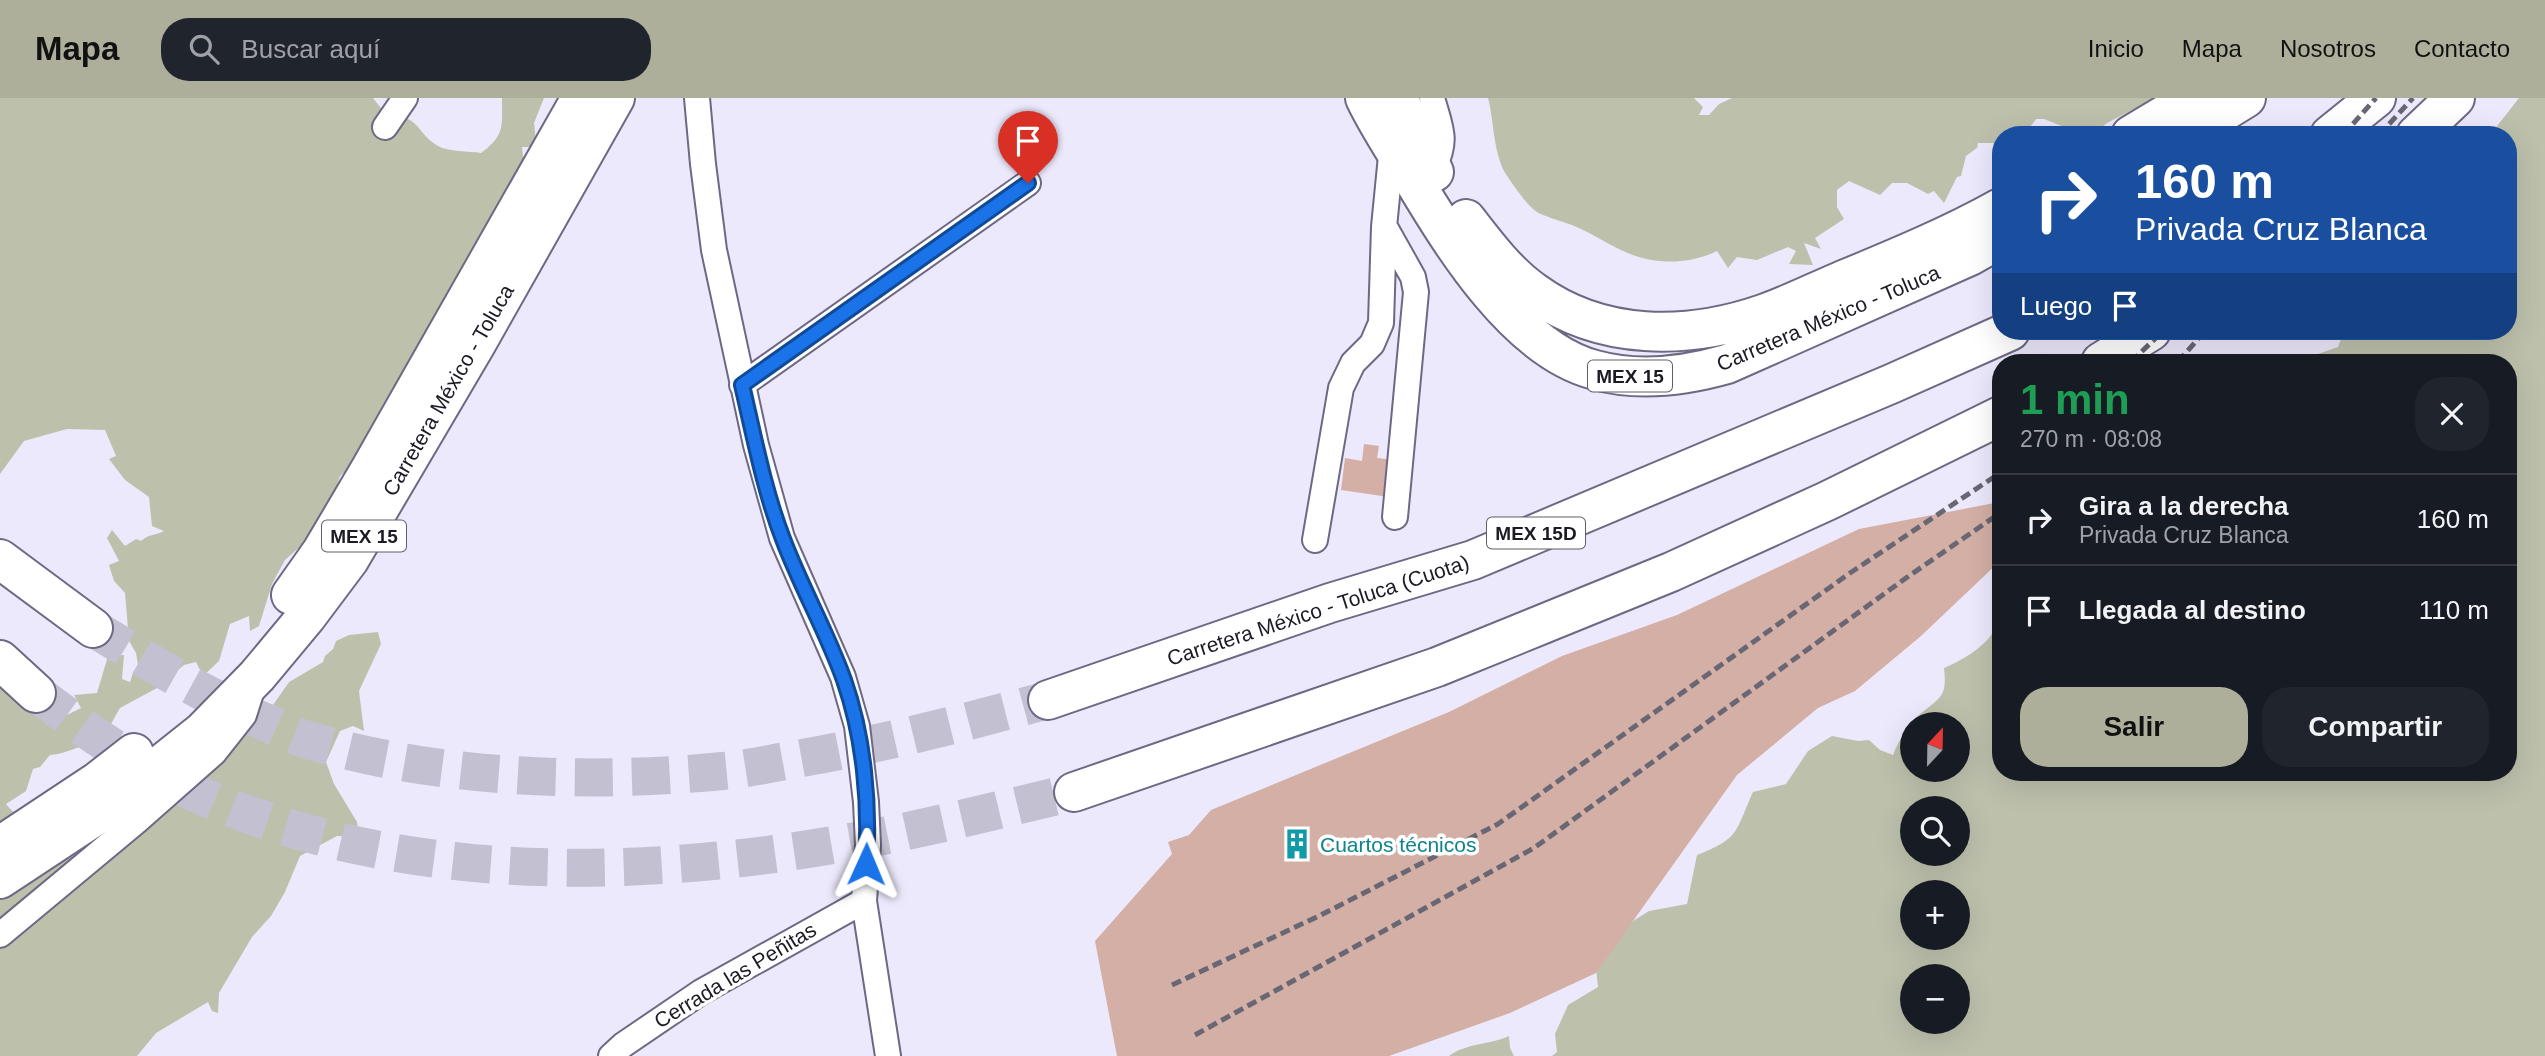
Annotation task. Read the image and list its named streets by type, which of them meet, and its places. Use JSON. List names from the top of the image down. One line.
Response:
{"streets":{"main road":["Carretera México - Toluca","MEX 15","MEX 15D","Carretera México - Toluca (Cuota)"],"street":["Cerrada las Peñitas"]},"places":{"building":["Cuartos técnicos"]},"north":"top","page":{"header":"Mapa","search":"Buscar aquí","nav":["Inicio","Mapa","Nosotros","Contacto"],"turn":["160 m","Privada Cruz Blanca"],"then":"Luego","heading":["1 min","270 m · 08:08"],"list":[{"name":"Gira a la derecha","note":"Privada Cruz Blanca","value":"160 m"},{"name":"Llegada al destino","value":"110 m"}],"buttons":["Salir","Compartir"],"map_buttons":["+","−"]}}
